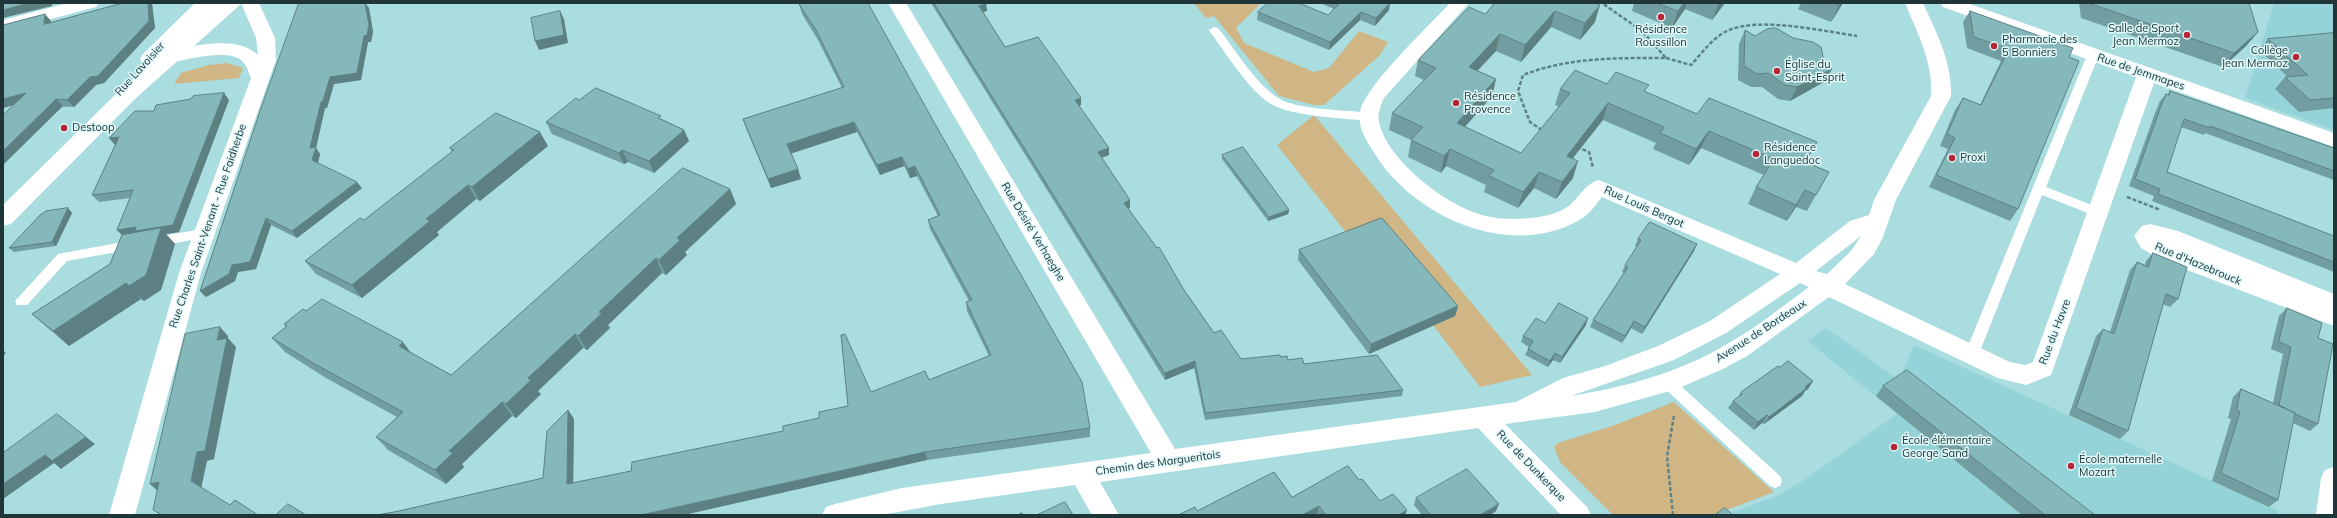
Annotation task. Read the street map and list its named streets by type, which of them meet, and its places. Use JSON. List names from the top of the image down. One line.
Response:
{"streets":{"street":["Rue Lavoisier","Rue de Jemmapes","Rue Louis Bergot","Rue Charles Saint-Venant - Rue Faidherbe","Rue Désiré Verhaeghe","Rue d'Hazebrouck","Avenue de Bordeaux","Rue du Havre","Chemin des Margueritois","Rue de Dunkerque"]},"crossings":[["Rue de Jemmapes","Rue du Havre"],["Rue Louis Bergot","Avenue de Bordeaux"],["Rue Louis Bergot","Rue du Havre"],["Rue Désiré Verhaeghe","Chemin des Margueritois"],["Avenue de Bordeaux","Rue du Havre"],["Avenue de Bordeaux","Chemin des Margueritois"],["Avenue de Bordeaux","Rue de Dunkerque"],["Chemin des Margueritois","Rue de Dunkerque"]],"places":["Résidence Roussillon","Salle de Sport Jean Mermoz","Pharmacie des 5 Bonniers","Collège Jean Mermoz","Église du Saint-Esprit","Résidence Provence","Destoop","Résidence Languedoc","Proxi","École élémentaire George Sand","École maternelle Mozart"]}
